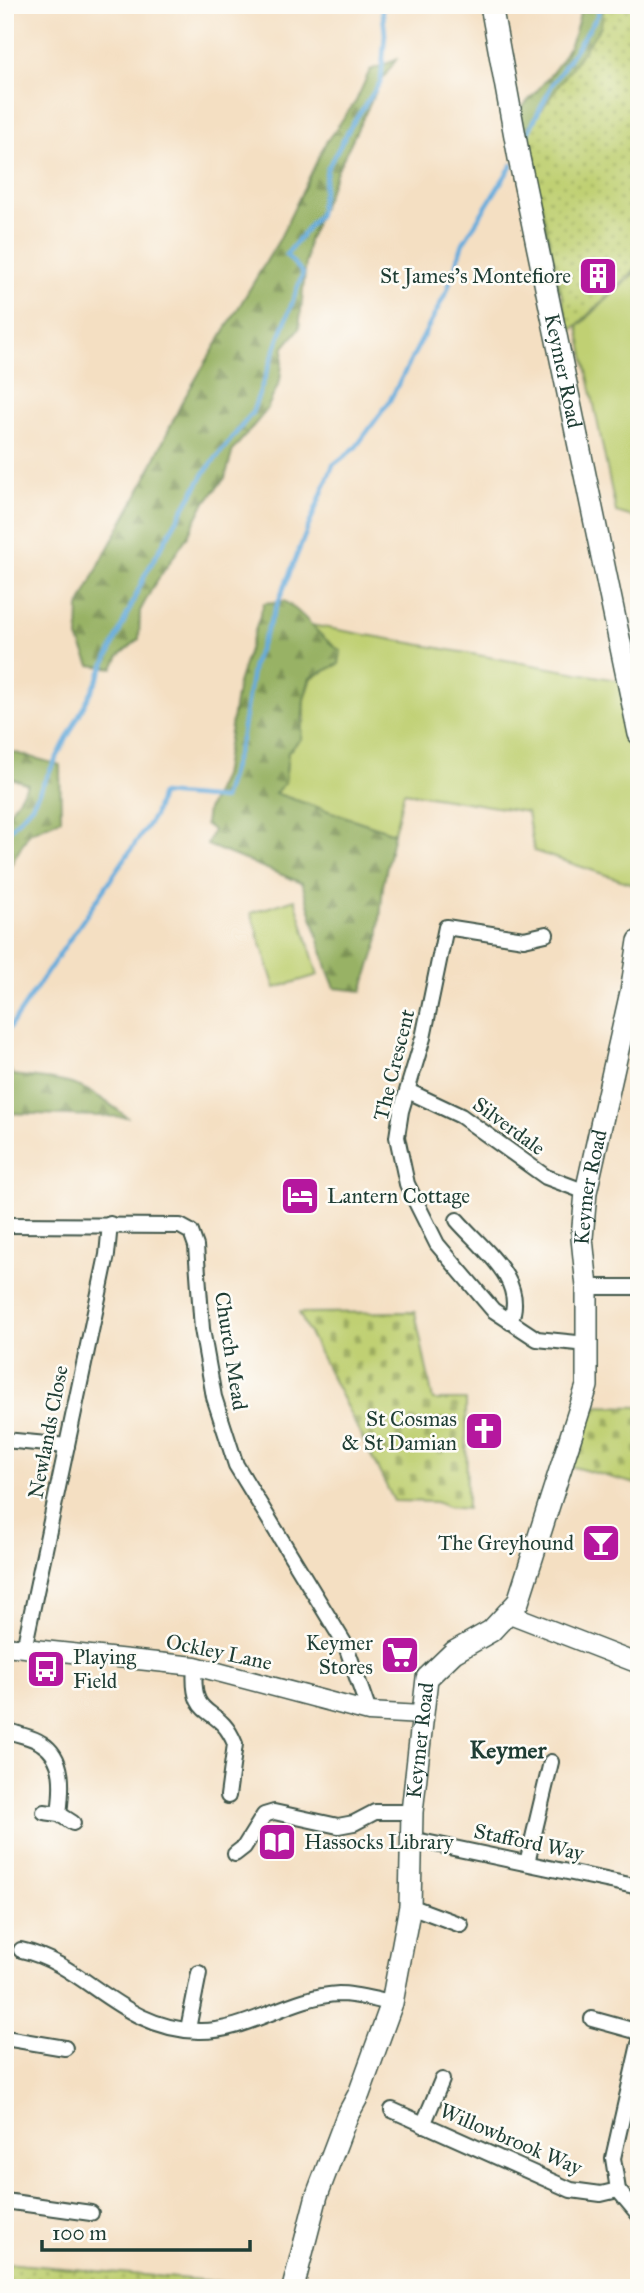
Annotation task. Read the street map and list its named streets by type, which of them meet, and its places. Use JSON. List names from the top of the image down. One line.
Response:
{"streets":{"main road":["Keymer Road"],"street":["The Crescent","Silverdale","Church Mead","Newlands Close","Ockley Lane","Stafford Way","Willowbrook Way"]},"crossings":[["Keymer Road","The Crescent"],["Keymer Road","Silverdale"],["Keymer Road","Ockley Lane"],["Keymer Road","Stafford Way"],["The Crescent","Silverdale"],["Church Mead","Newlands Close"],["Church Mead","Ockley Lane"],["Newlands Close","Ockley Lane"]],"districts":["Keymer"],"places":{"building":["St James's Montefiore"],"hotel":["Lantern Cottage"],"church":["St Cosmas & St Damian"],"bar":["The Greyhound"],"supermarket":["Keymer Stores"],"bus stop":["Playing Field"],"library":["Hassocks Library"]},"scale_bar":"100 m"}
